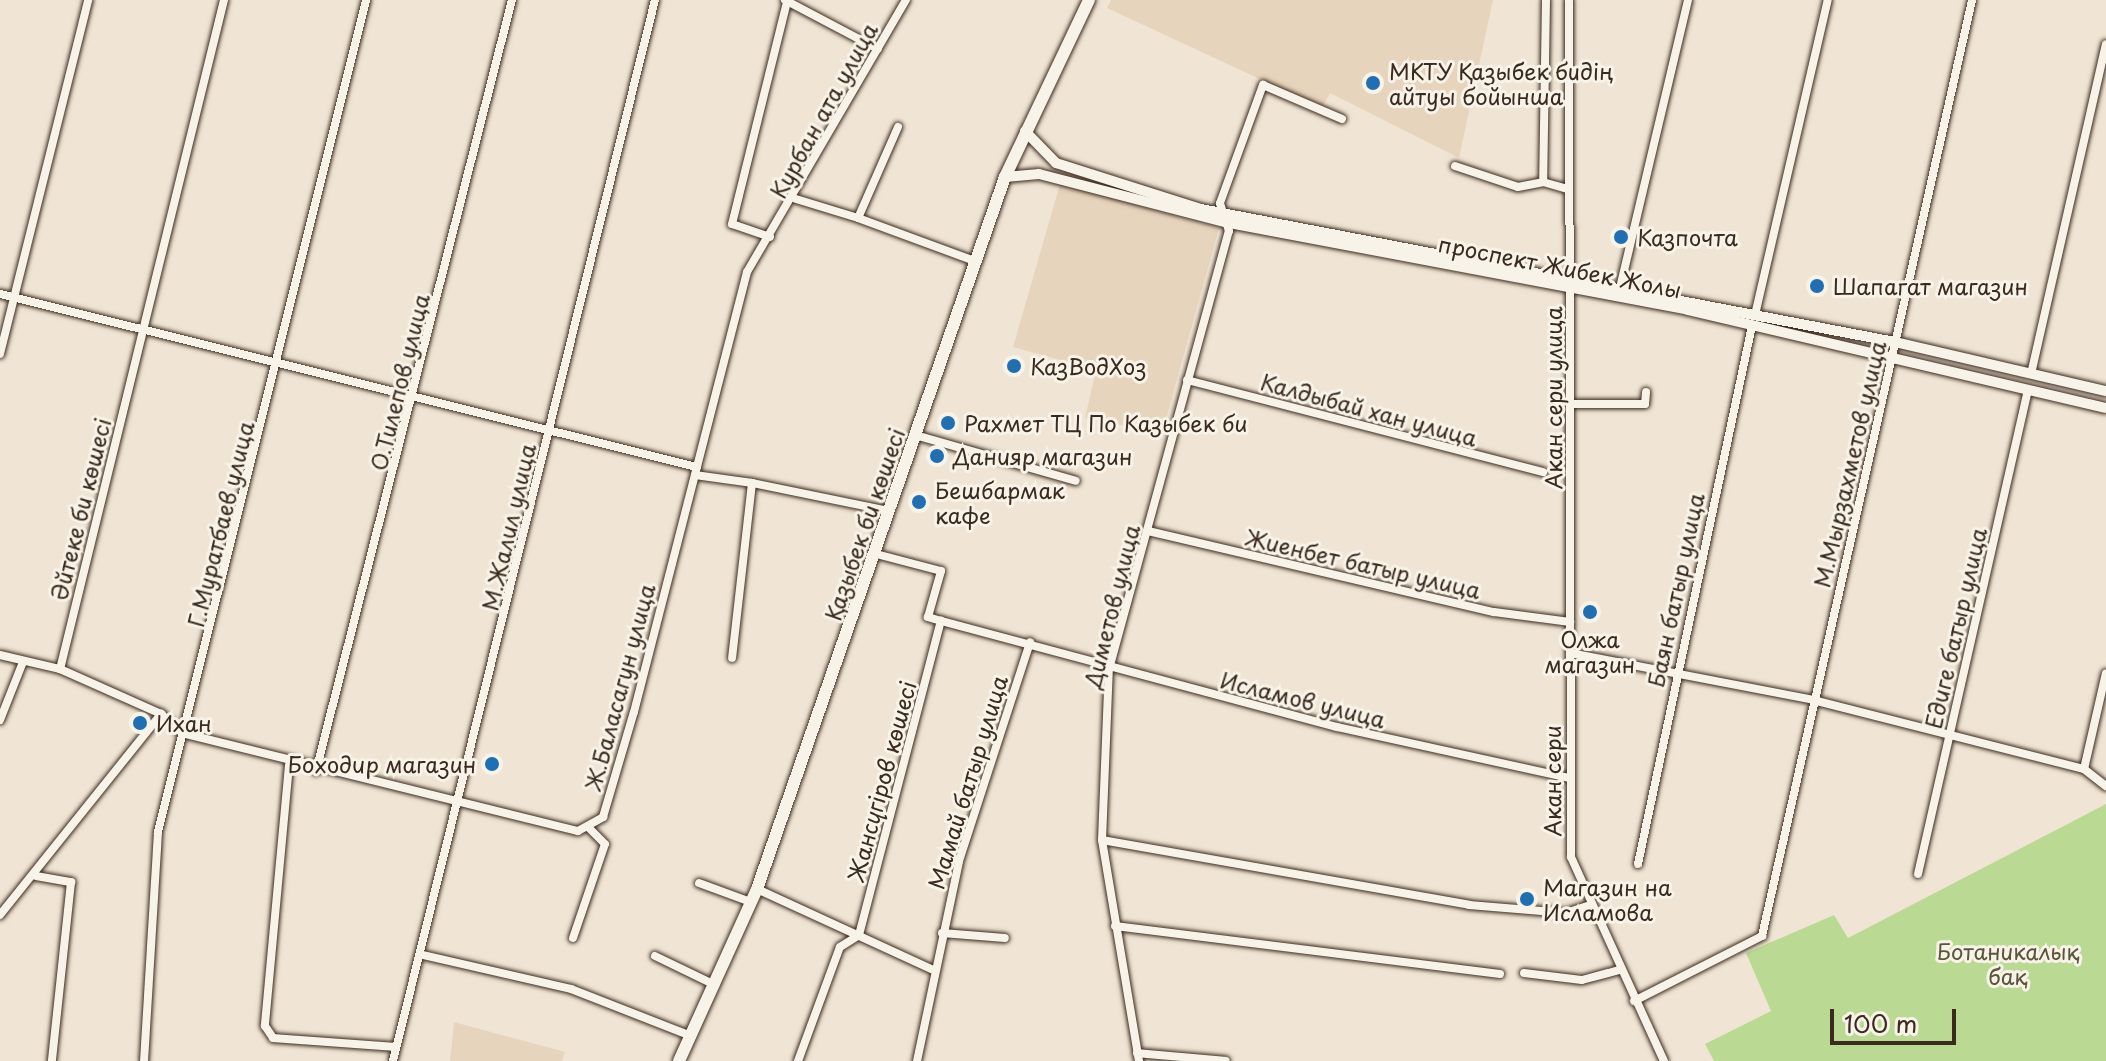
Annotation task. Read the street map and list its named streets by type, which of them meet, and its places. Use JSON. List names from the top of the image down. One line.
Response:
{"streets":{"main road":["Қазыбек би көшесі"],"street":["Курбан ата улица","проспект Жибек Жолы","О.Тилепов улица","Акан сери улица","Калдыбай хан улица","М.Мырзахметов улица","Әйтеке би көшесі","Г.Муратбаев улица","М.Жалил улица","Жиенбет батыр улица","Баян батыр улица","Диметов улица","Едиге батыр улица","Ж.Баласагун улица","Исламов улица","Жансүгіров көшесі","Акан сери","Мамай батыр улица"]},"crossings":[["Курбан ата улица","Ж.Баласагун улица"],["проспект Жибек Жолы","Акан сери улица"],["проспект Жибек Жолы","М.Мырзахметов улица"],["проспект Жибек Жолы","Қазыбек би көшесі"],["проспект Жибек Жолы","Баян батыр улица"],["проспект Жибек Жолы","Диметов улица"],["проспект Жибек Жолы","Едиге батыр улица"],["Акан сери улица","Жиенбет батыр улица"],["Акан сери улица","Акан сери"],["Калдыбай хан улица","Диметов улица"],["М.Мырзахметов улица","Акан сери"],["Қазыбек би көшесі","Жансүгіров көшесі"],["Жиенбет батыр улица","Диметов улица"],["Диметов улица","Исламов улица"],["Исламов улица","Жансүгіров көшесі"],["Исламов улица","Акан сери"],["Исламов улица","Мамай батыр улица"]],"parks":["Ботаникалық бақ"],"places":["МКТУ Қазыбек бидің айтуы бойынша","Казпочта","Шапагат магазин","КазВодХоз","Рахмет ТЦ По Казыбек би","Данияр магазин","Бешбармак кафе","Олжа магазин","Ихан","Боходир магазин","Магазин на Исламова"],"scale_bar":"100 m"}
